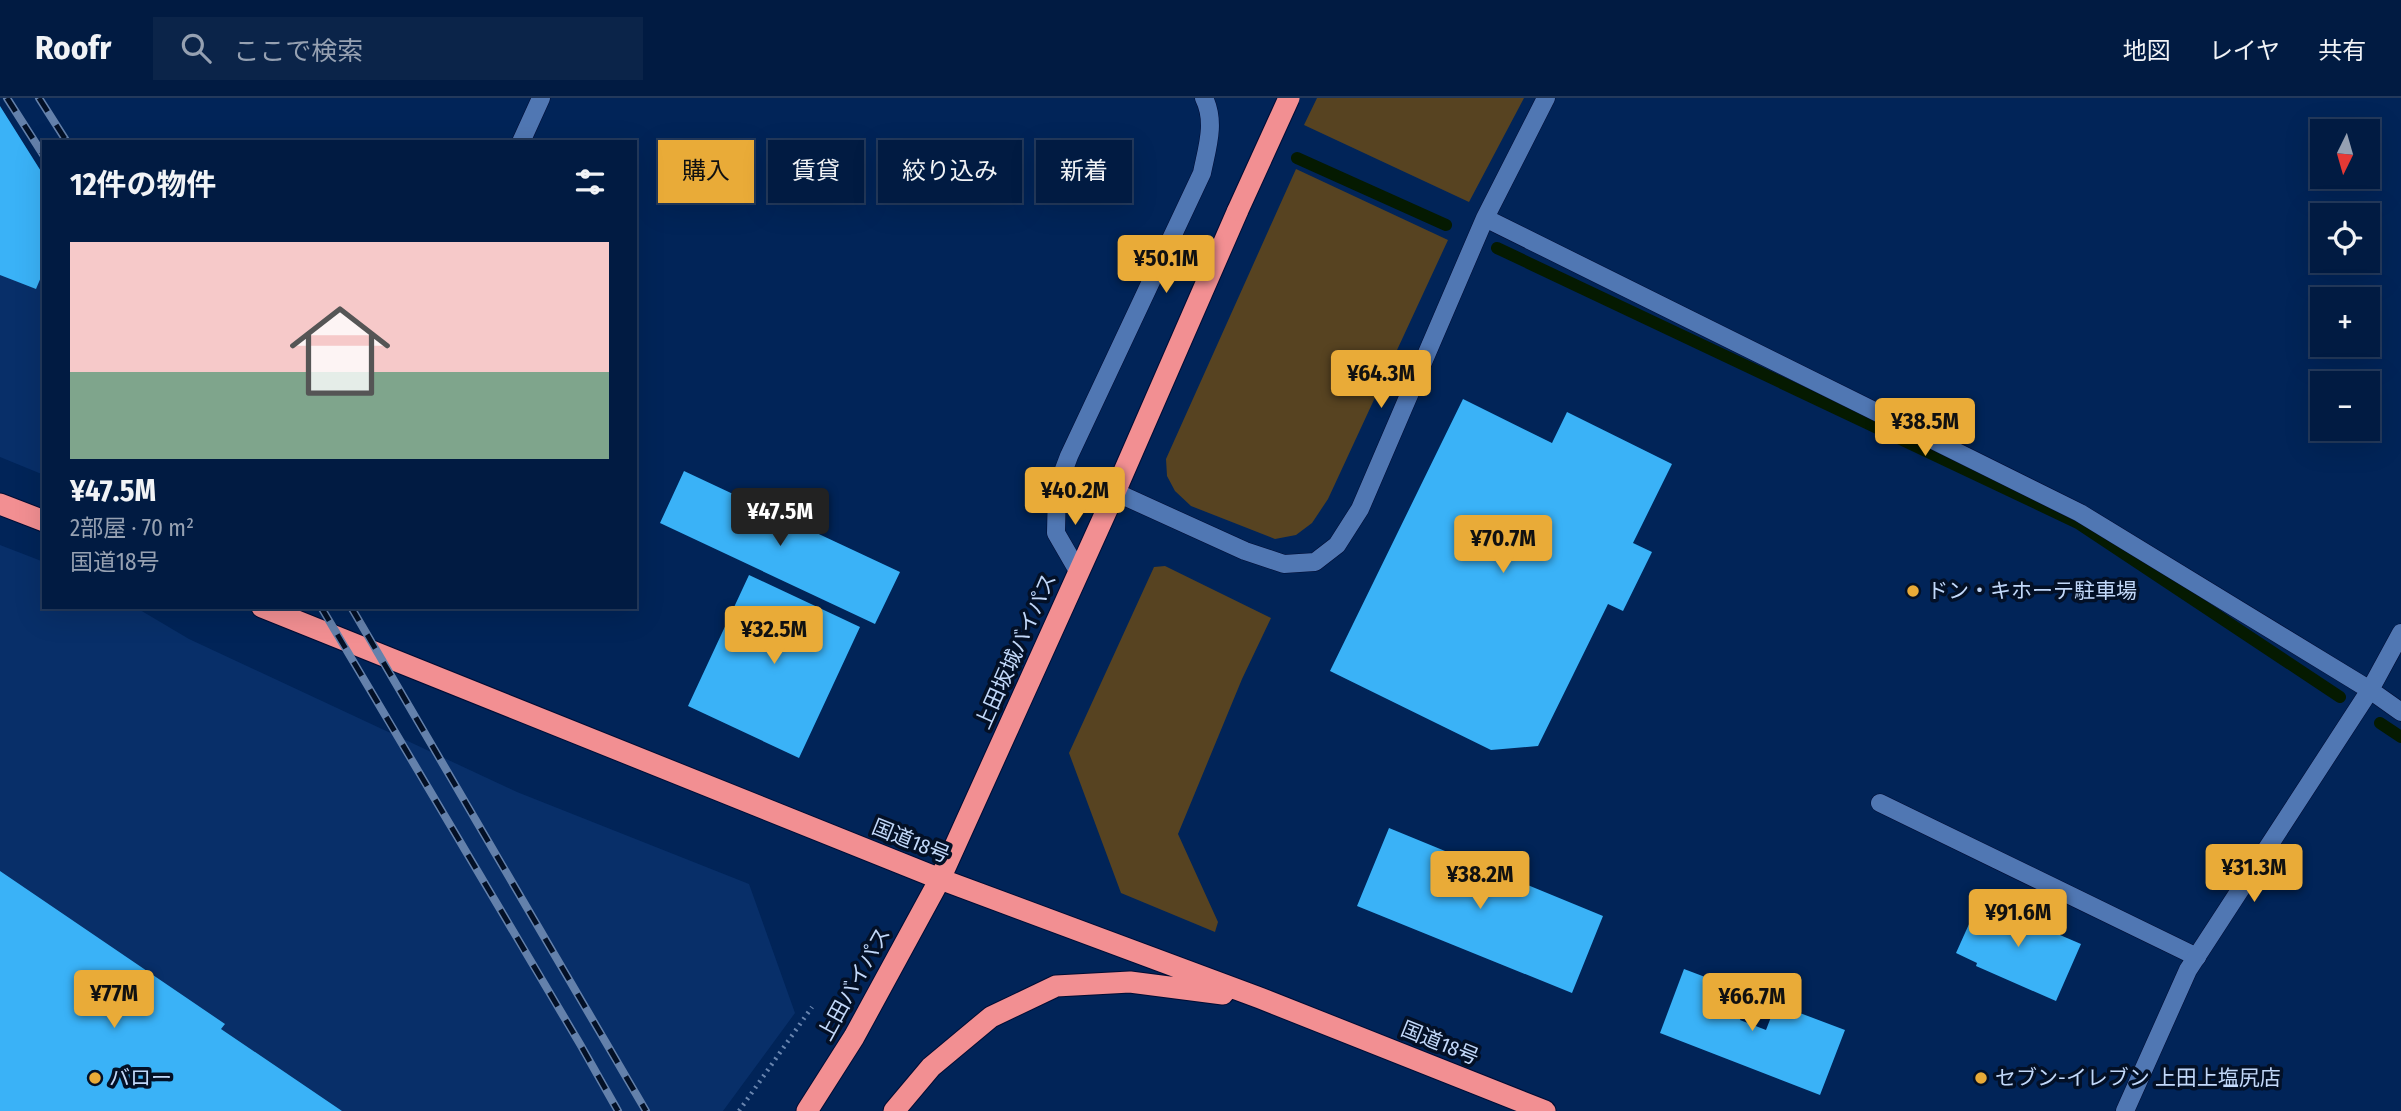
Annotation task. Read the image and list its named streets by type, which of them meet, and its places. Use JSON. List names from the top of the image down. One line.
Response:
{"streets":{"highway":["上田坂城バイパス","国道18号","上田バイパス"]},"crossings":[["上田坂城バイパス","国道18号"],["上田坂城バイパス","上田バイパス"],["国道18号","上田バイパス"]],"places":["ドン・キホーテ駐車場","バロー","セブン-イレブン 上田上塩尻店"],"north":"bottom","page":{"header":"Roofr","search":"ここで検索","nav":["地図","レイヤ","共有"],"map_buttons":["+","−"],"chip":["購入","賃貸","絞り込み","新着"],"heading":"12件の物件","list":[{"name":"¥47.5M","note":"2部屋 · 70 m² · 国道18号"}],"price":["¥50.1M","¥64.3M","¥38.5M","¥40.2M","¥47.5M","¥70.7M","¥32.5M","¥31.3M","¥38.2M","¥91.6M","¥77M","¥66.7M"]}}
